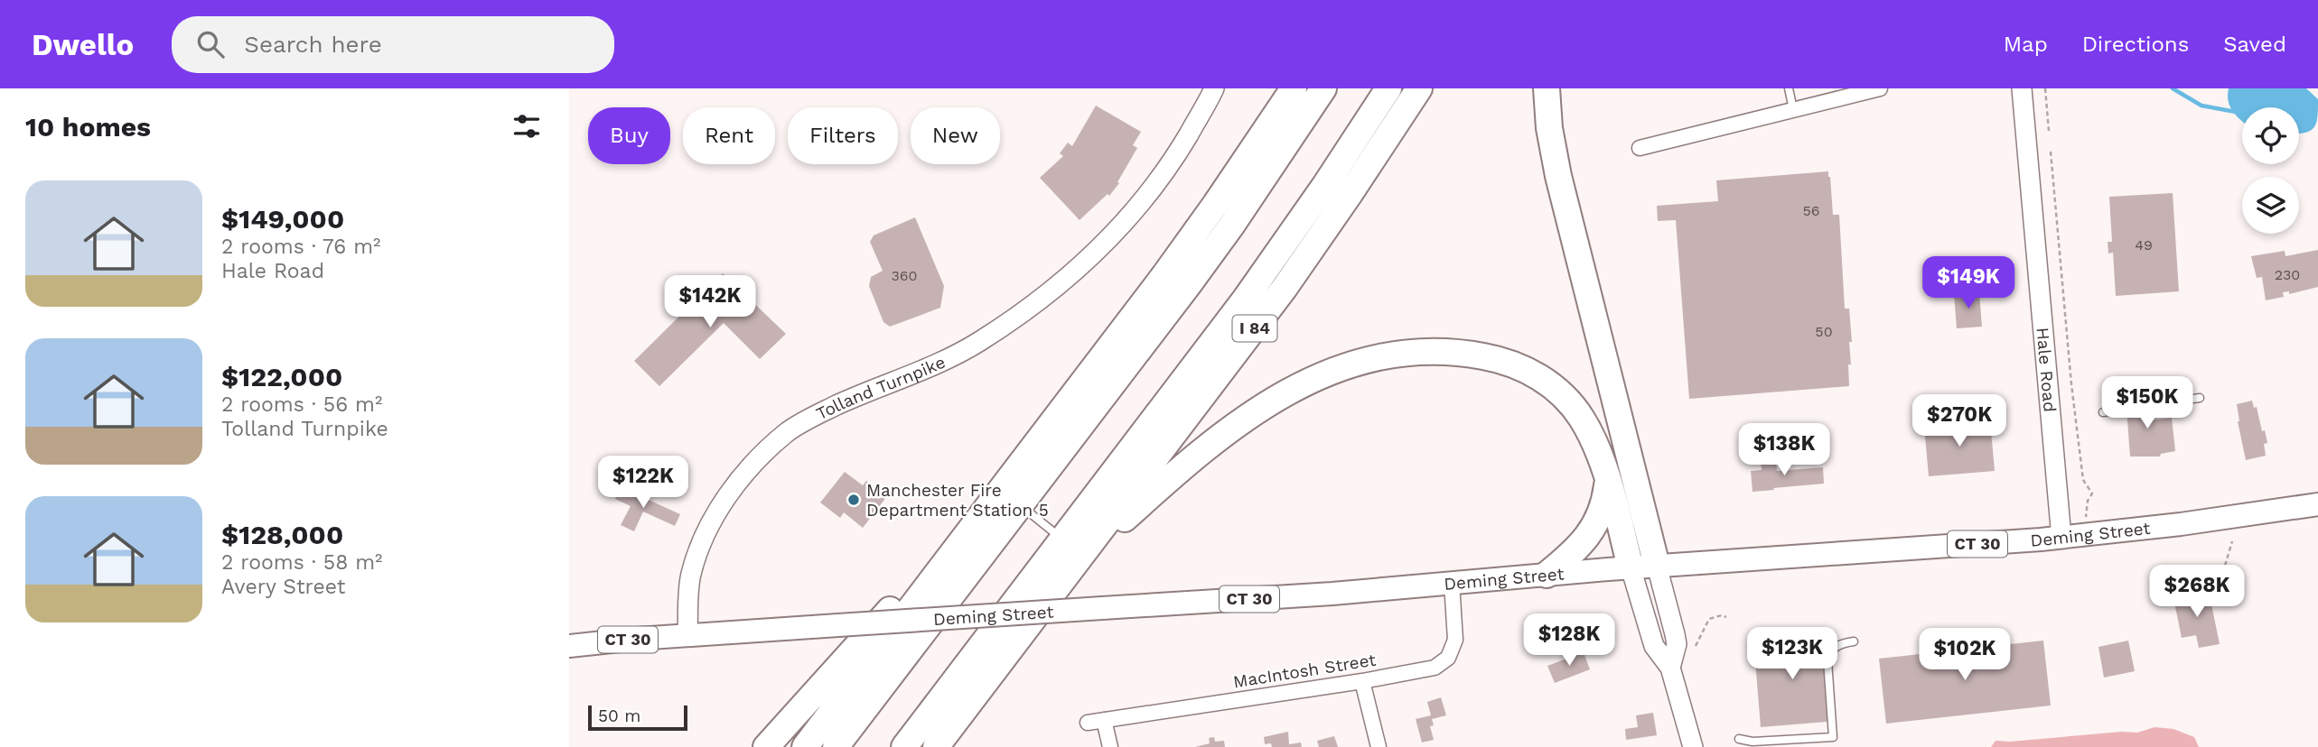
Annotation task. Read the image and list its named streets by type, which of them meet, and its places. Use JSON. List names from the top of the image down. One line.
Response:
{"streets":{"highway":["I 84"],"main road":["Deming Street","CT 30"],"street":["Hale Road","Tolland Turnpike","MacIntosh Street"]},"crossings":[["Hale Road","Deming Street"],["Tolland Turnpike","Deming Street"],["Tolland Turnpike","CT 30"],["Deming Street","CT 30"],["Deming Street","MacIntosh Street"]],"places":["Manchester Fire Department Station 5"],"house_numbers":["56","49","230","360","50"],"scale_bar":"50 m","page":{"header":"Dwello","search":"Search here","nav":["Map","Directions","Saved"],"heading":"10 homes","chip":["Buy","Rent","Filters","New"],"list":[{"name":"$149,000","note":"2 rooms · 76 m² · Hale Road"},{"name":"$122,000","note":"2 rooms · 56 m² · Tolland Turnpike"},{"name":"$128,000","note":"2 rooms · 58 m² · Avery Street"}],"price":["$149K","$142K","$150K","$270K","$138K","$122K","$268K","$128K","$123K","$102K"],"scale":"50 m"}}
